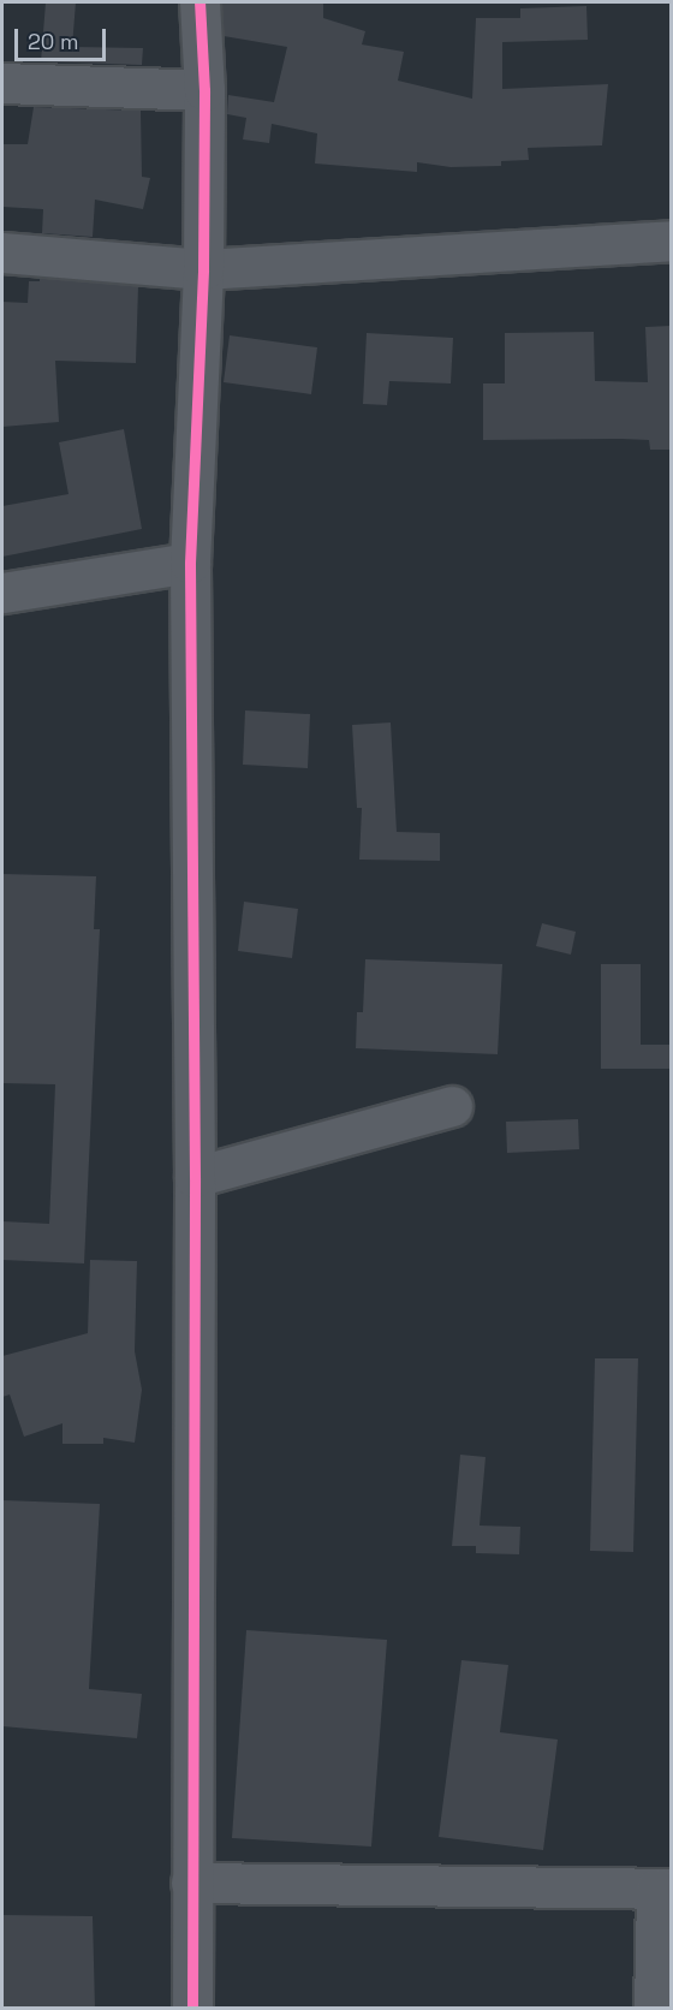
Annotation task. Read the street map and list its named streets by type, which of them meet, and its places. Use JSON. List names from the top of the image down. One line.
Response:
{"scale_bar":"20 m"}
